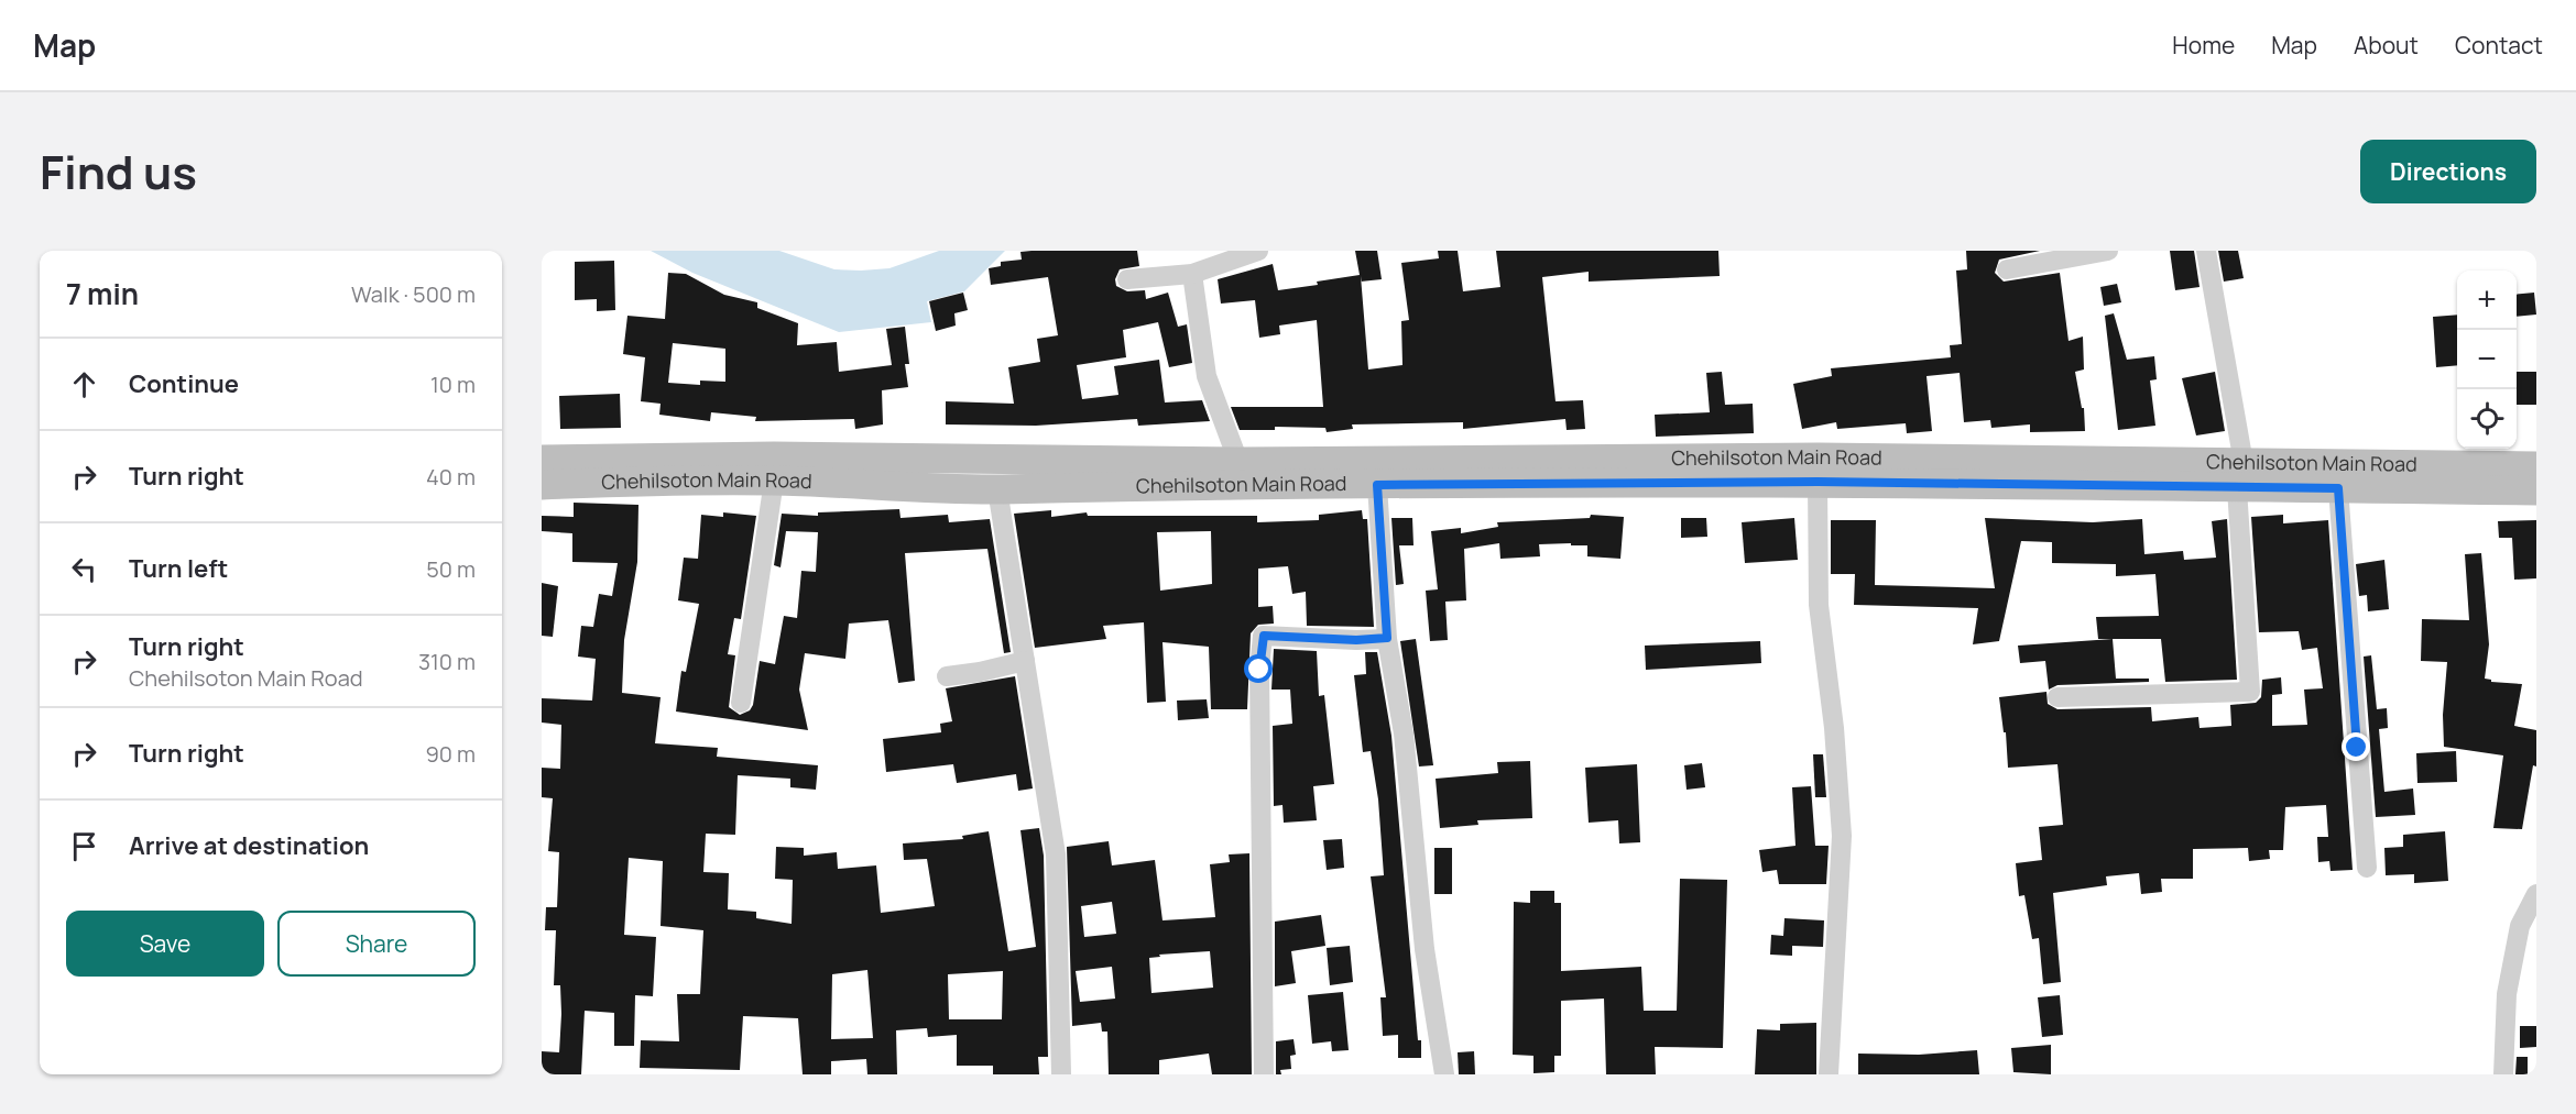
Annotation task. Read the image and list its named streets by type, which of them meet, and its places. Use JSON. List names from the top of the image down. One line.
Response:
{"streets":{"main road":["Chehilsoton Main Road"]},"page":{"header":"Map","nav":["Home","Map","About","Contact"],"title":"Find us","buttons":["Directions",["Save","Share"]],"heading":["7 min","Walk · 500 m"],"map_buttons":["+","−"],"list":[["Continue","10 m"],["Turn right","40 m"],["Turn left","50 m"],["Turn right","Chehilsoton Main Road","310 m"],["Turn right","90 m"],"Arrive at destination"]}}
